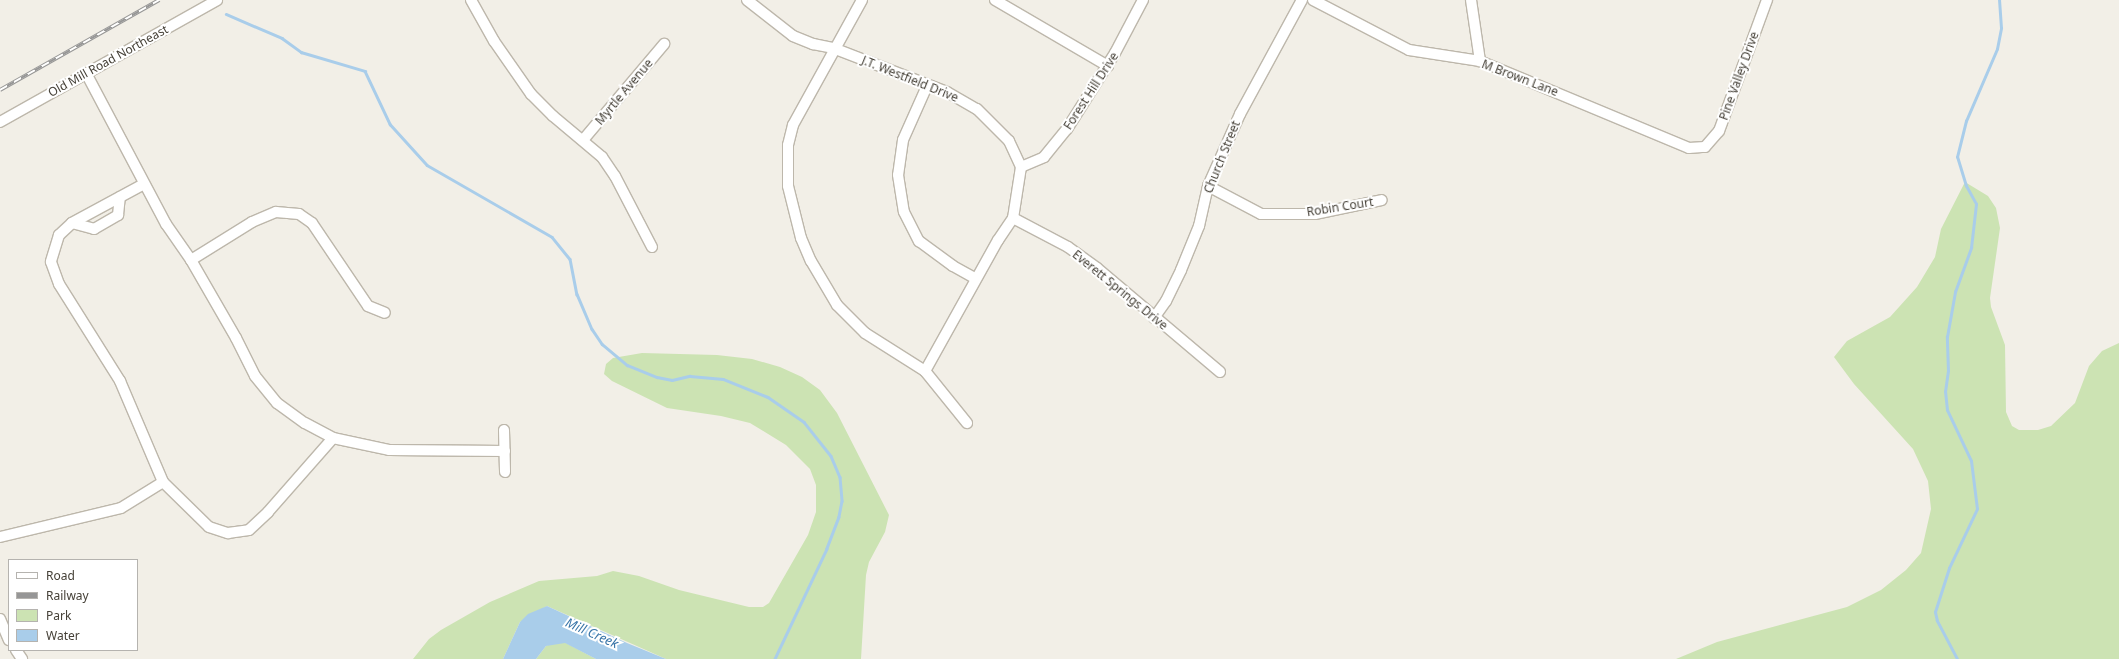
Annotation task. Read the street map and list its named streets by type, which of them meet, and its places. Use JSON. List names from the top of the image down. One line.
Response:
{"streets":{"street":["Old Mill Road Northeast","Pine Valley Drive","M Brown Lane","J.T. Westfield Drive","Forest Hill Drive","Myrtle Avenue","Church Street","Robin Court","Everett Springs Drive"]},"crossings":[["Pine Valley Drive","M Brown Lane"],["J.T. Westfield Drive","Forest Hill Drive"],["Church Street","Robin Court"],["Church Street","Everett Springs Drive"]],"water":["Mill Creek"],"legend":["Road","Railway","Park","Water"]}
